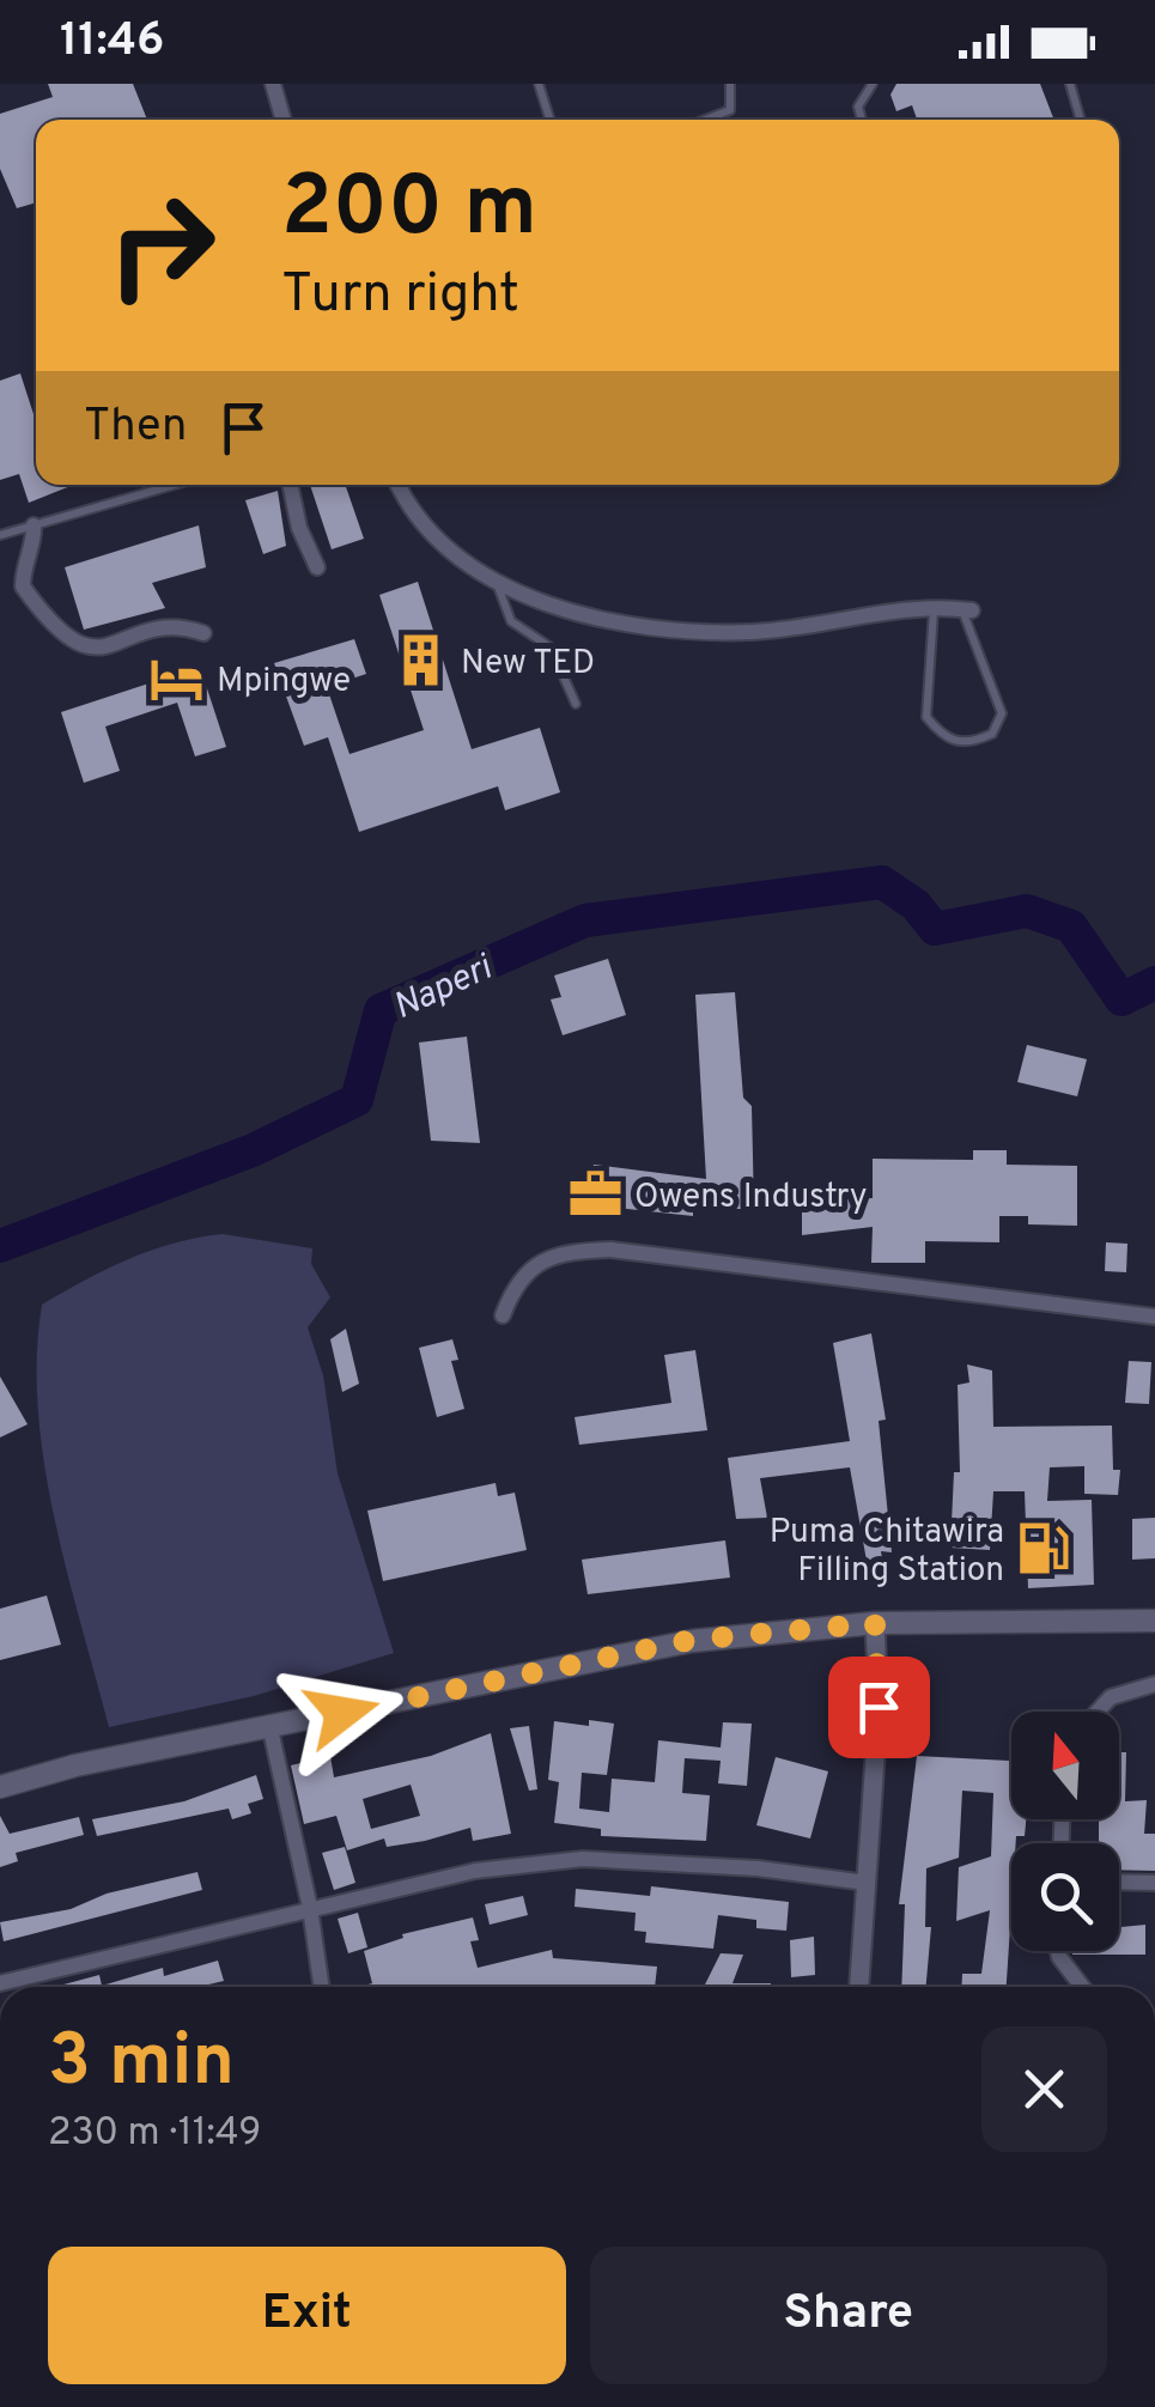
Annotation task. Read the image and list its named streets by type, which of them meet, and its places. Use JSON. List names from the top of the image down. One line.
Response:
{"water":["Naperi"],"places":{"building":["New TED"],"hotel":["Mpingwe"],"office":["Owens Industry"],"fuel station":["Puma Chitawira Filling Station"]},"north":"top","page":{"status":"11:46","turn":["200 m","Turn right"],"then":"Then","heading":["3 min","230 m · 11:49"],"buttons":["Exit","Share"]}}
